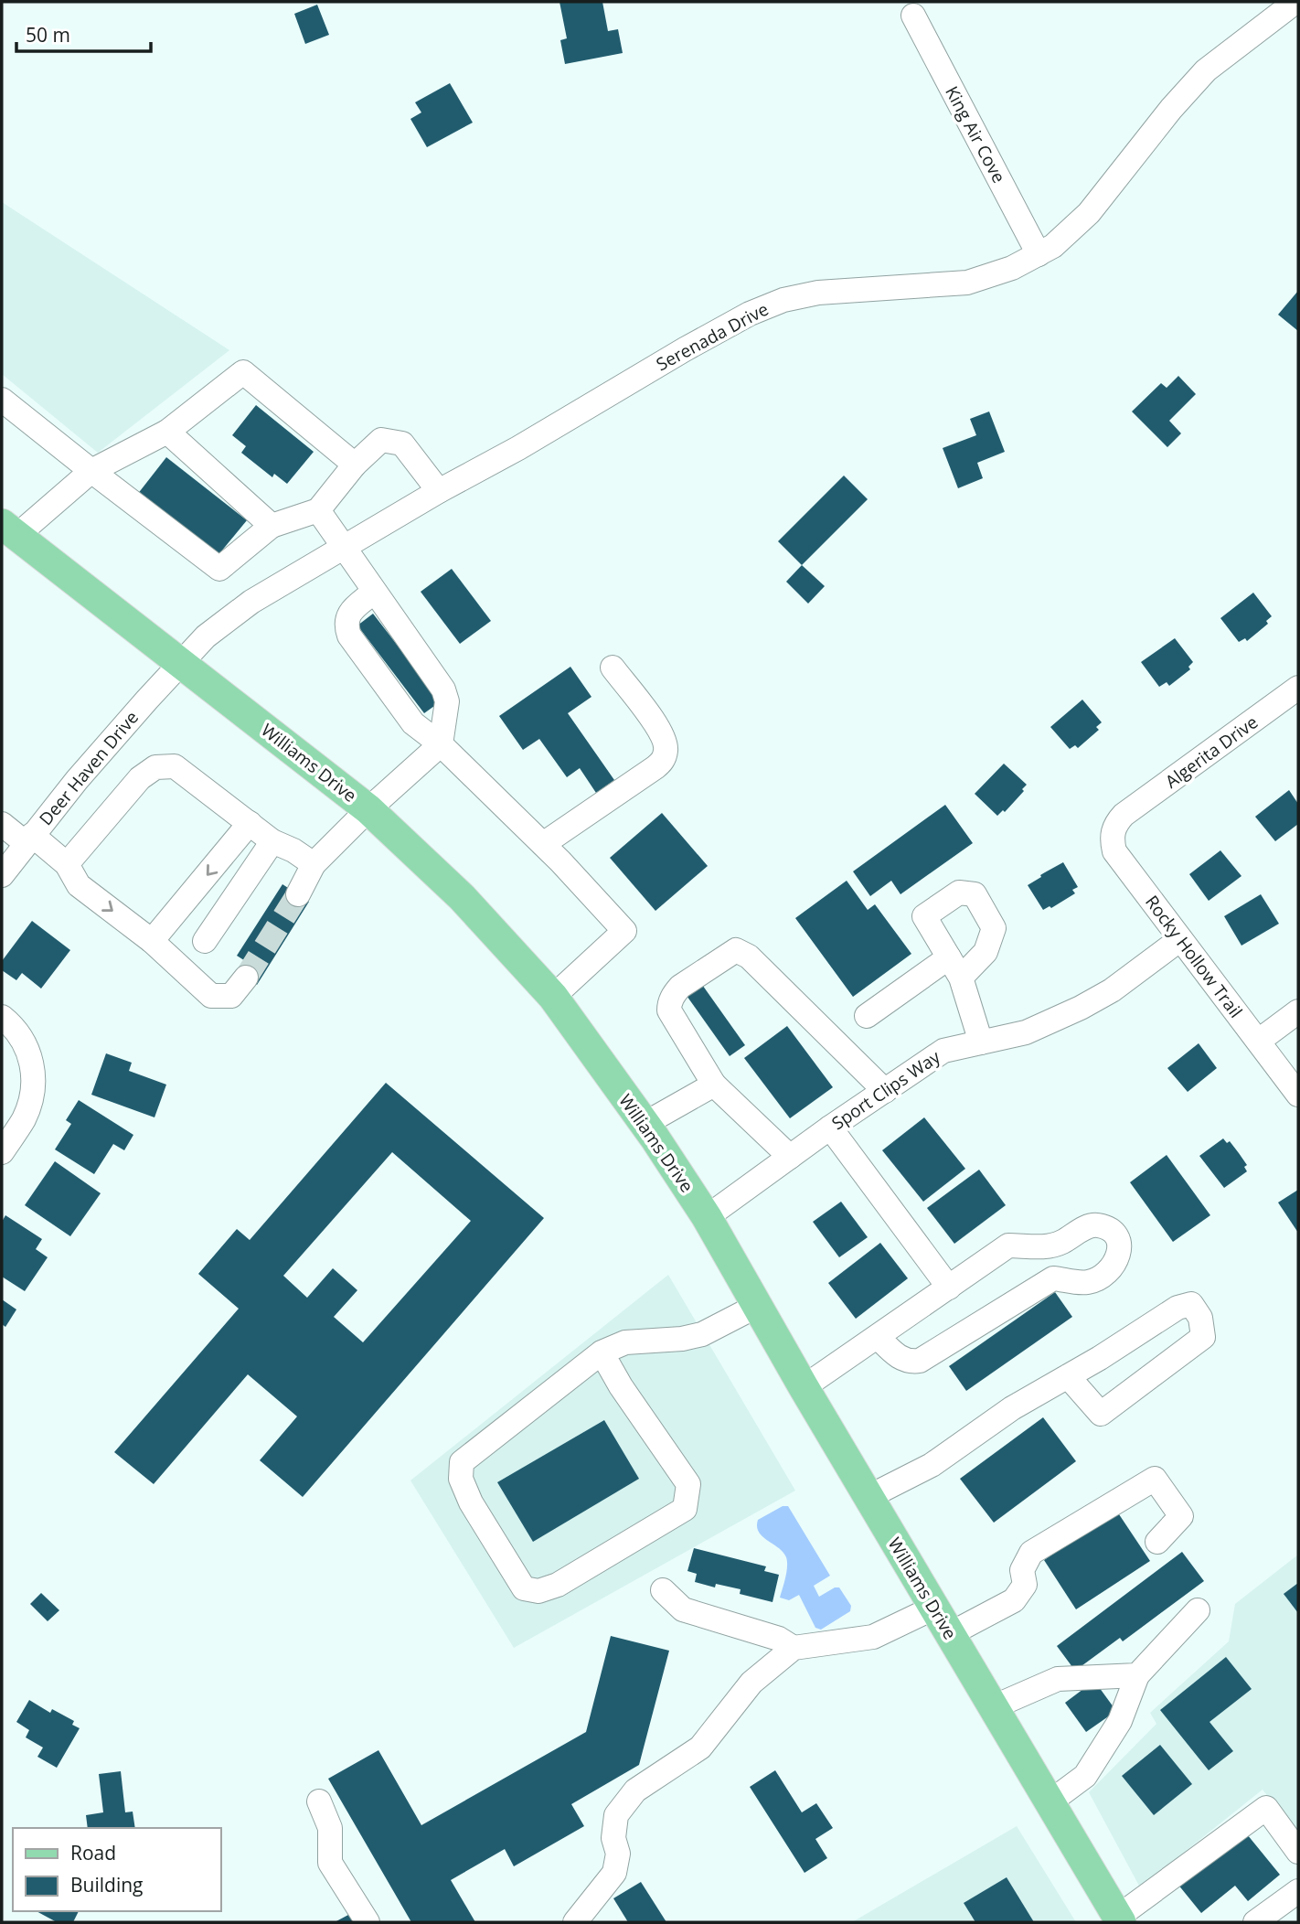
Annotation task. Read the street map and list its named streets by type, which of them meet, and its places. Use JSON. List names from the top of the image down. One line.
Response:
{"streets":{"main road":["Williams Drive"],"street":["King Air Cove","Serenada Drive","Algerita Drive","Deer Haven Drive","Rocky Hollow Trail","Sport Clips Way"]},"crossings":[["King Air Cove","Serenada Drive"],["Serenada Drive","Williams Drive"],["Serenada Drive","Deer Haven Drive"],["Algerita Drive","Rocky Hollow Trail"],["Williams Drive","Deer Haven Drive"],["Williams Drive","Sport Clips Way"],["Rocky Hollow Trail","Sport Clips Way"]],"legend":["Road","Building"],"scale_bar":"50 m"}
